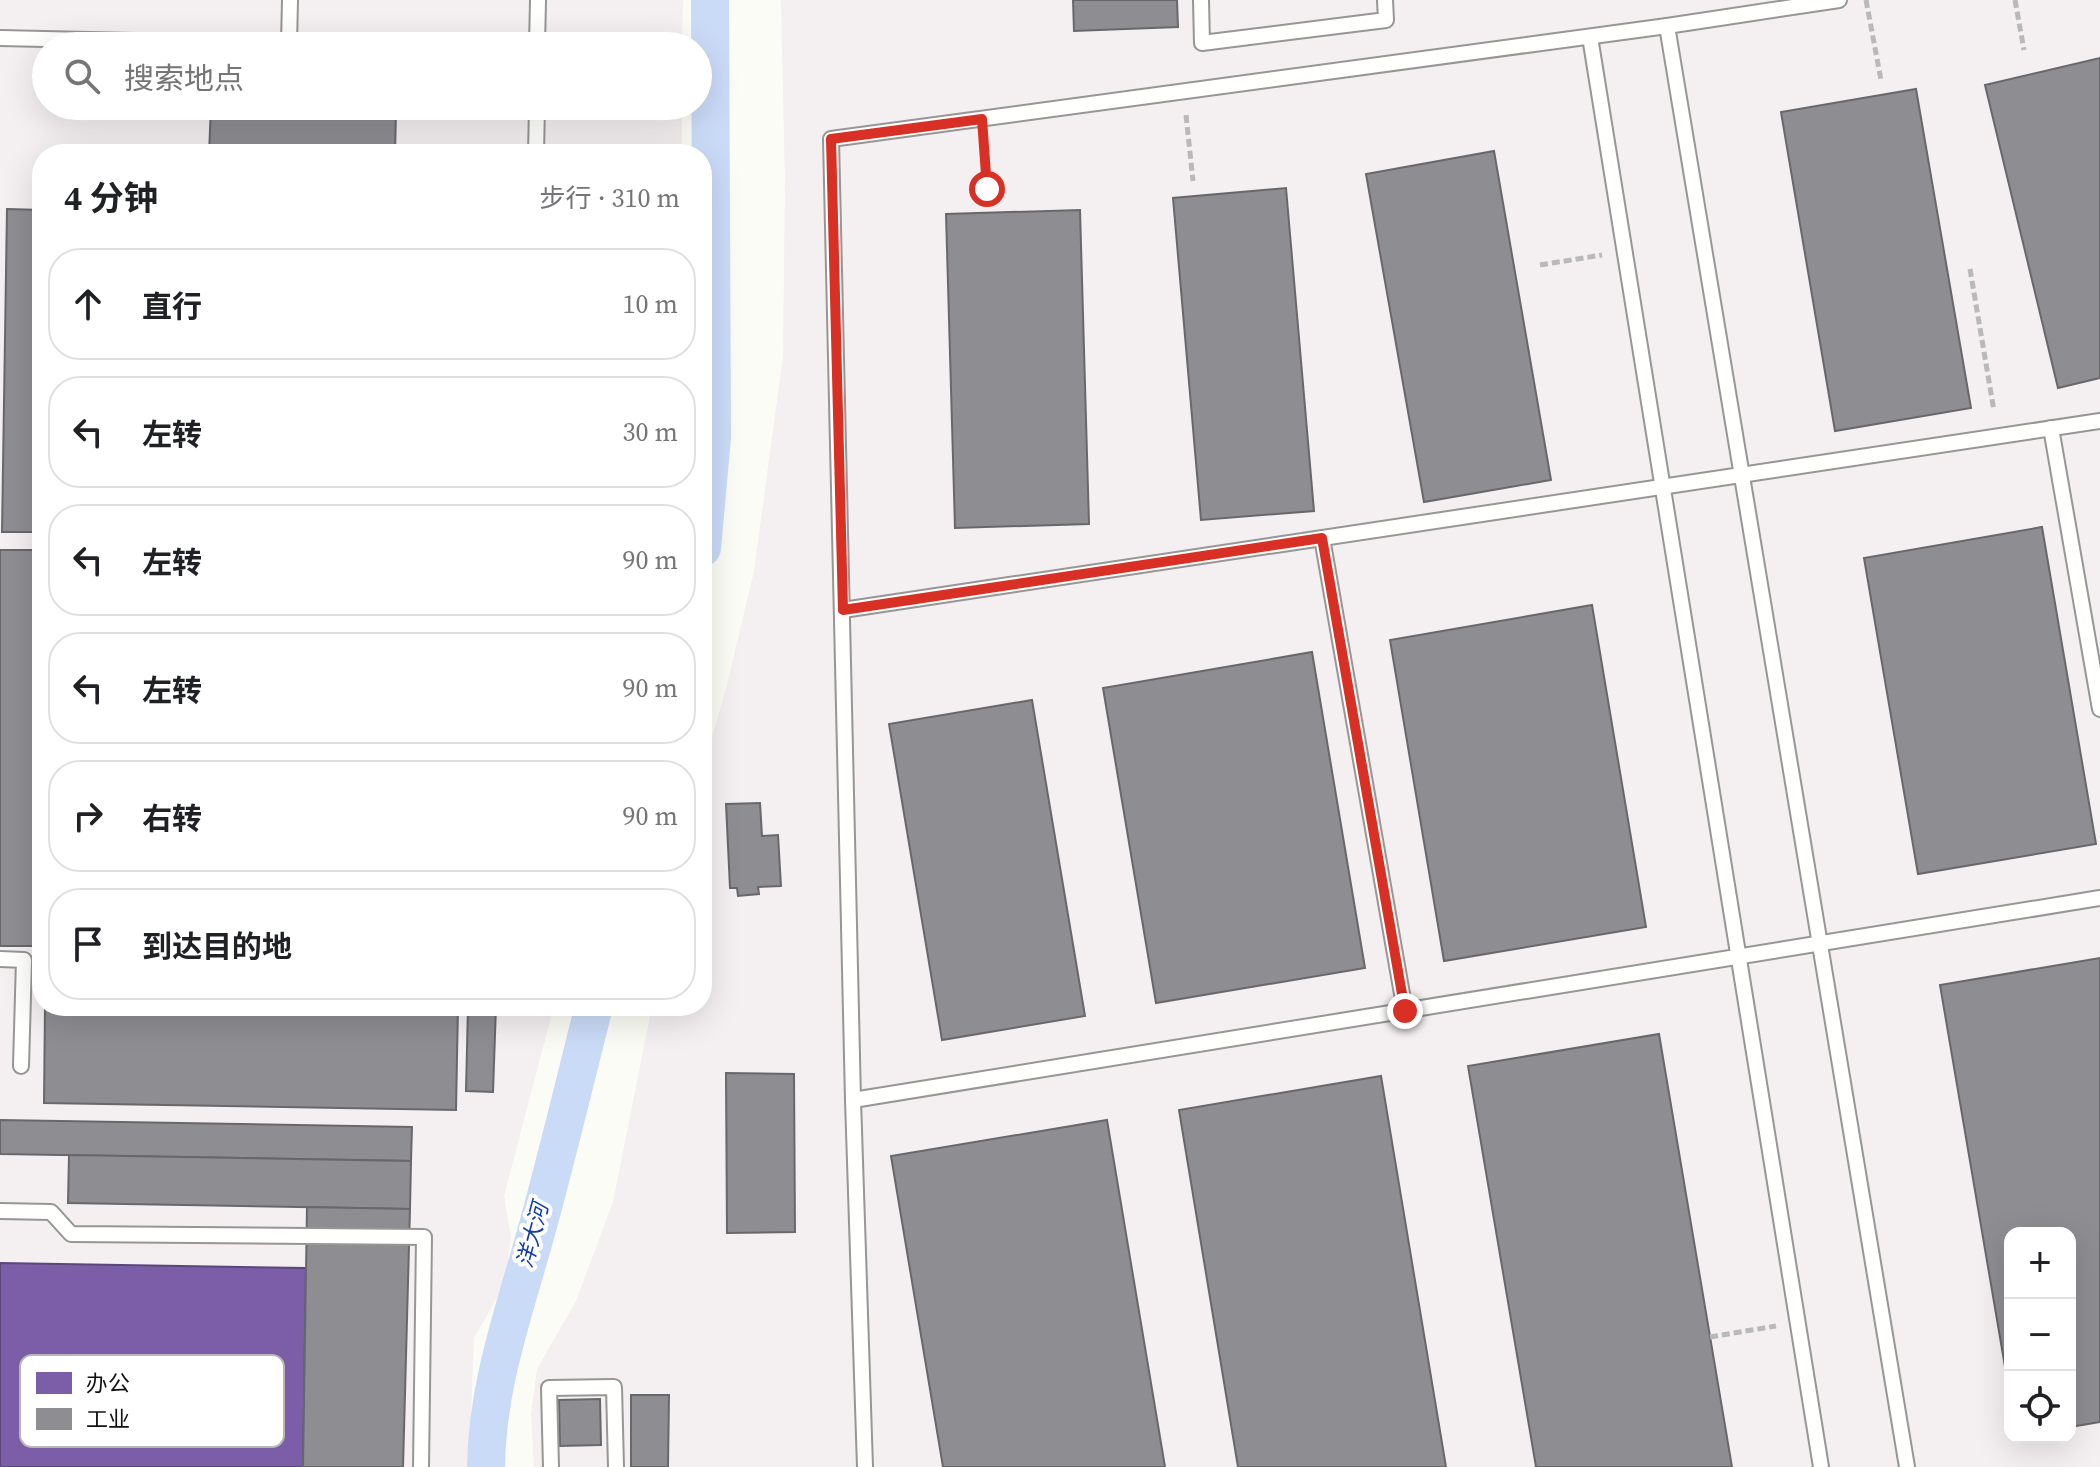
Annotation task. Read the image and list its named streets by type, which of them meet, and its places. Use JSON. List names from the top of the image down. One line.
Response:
{"water":["洋大河"],"legend":["办公","工业"],"page":{"search":"搜索地点","heading":["4 分钟","步行 · 310 m"],"list":[["直行","10 m"],["左转","30 m"],["左转","90 m"],["左转","90 m"],["右转","90 m"],"到达目的地"],"map_buttons":["+","−"]}}
